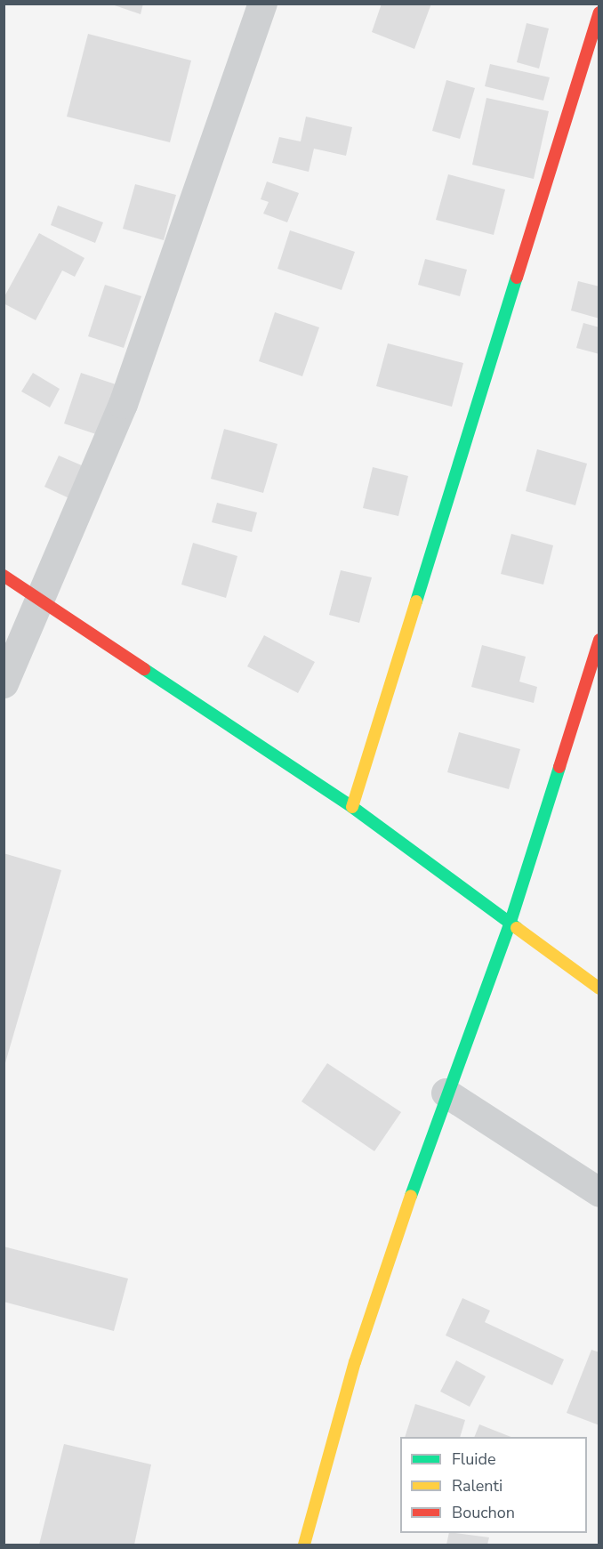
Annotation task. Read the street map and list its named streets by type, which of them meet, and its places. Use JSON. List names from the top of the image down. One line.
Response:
{"legend":["Fluide","Ralenti","Bouchon"]}
